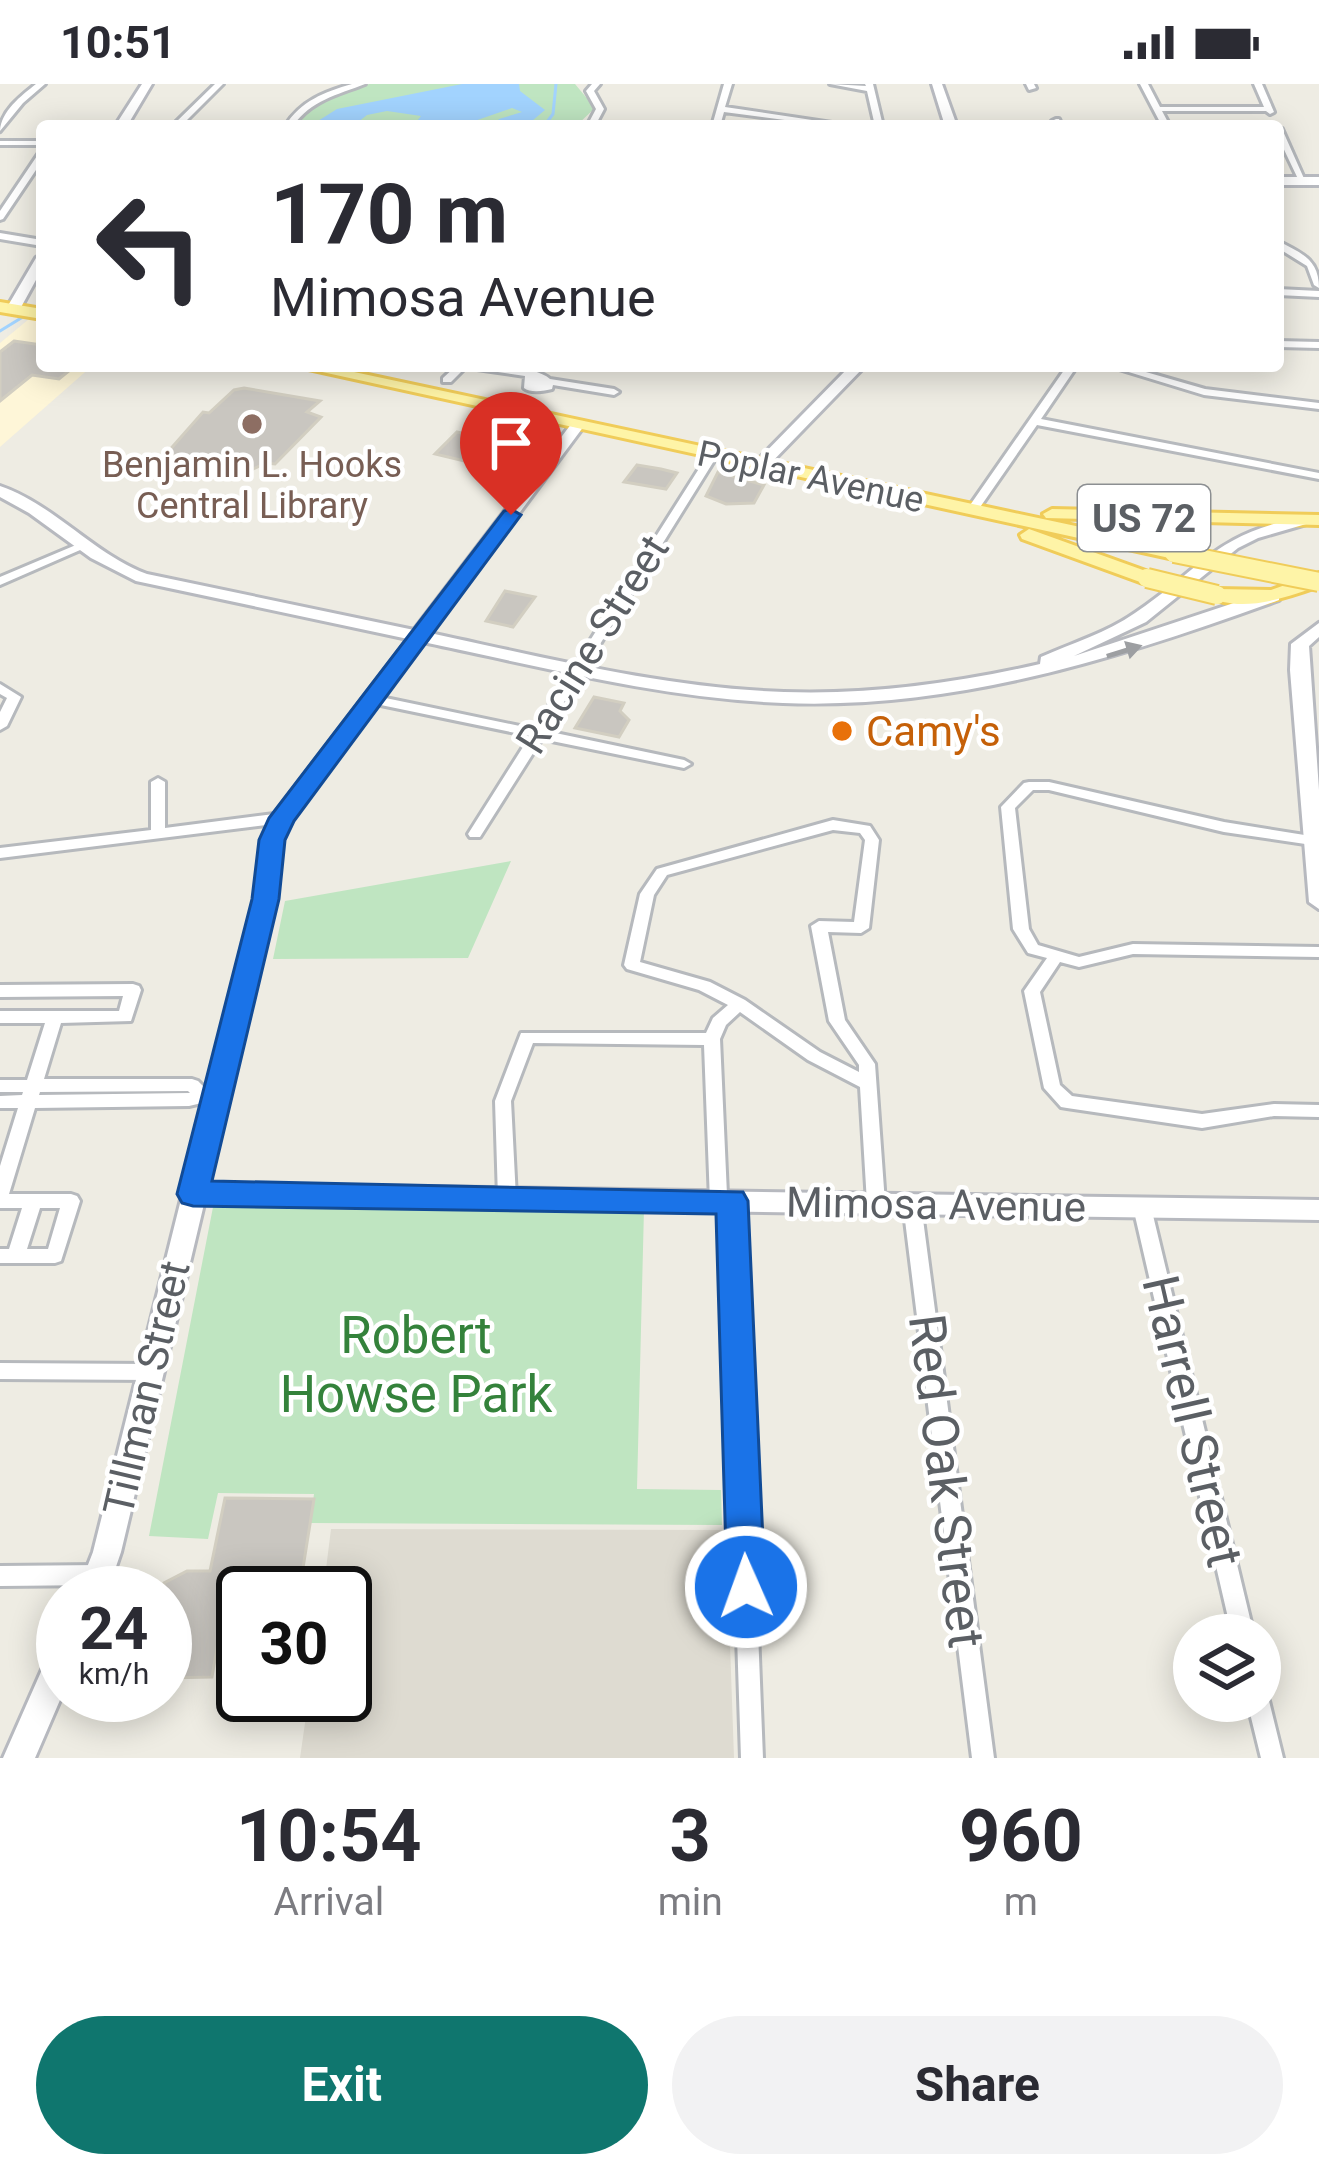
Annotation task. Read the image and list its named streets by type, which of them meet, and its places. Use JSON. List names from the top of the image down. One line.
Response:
{"streets":{"main road":["Poplar Avenue","US 72","Mimosa Avenue","Tillman Street"],"street":["Racine Street","Harrell Street","Red Oak Street"]},"crossings":[["Poplar Avenue","US 72"],["Poplar Avenue","Racine Street"],["Poplar Avenue","Tillman Street"],["Mimosa Avenue","Tillman Street"],["Mimosa Avenue","Harrell Street"],["Mimosa Avenue","Red Oak Street"]],"parks":["Robert Howse Park"],"places":["Benjamin L. Hooks Central Library","Camy's"],"page":{"status":"10:51","turn":["170 m","Mimosa Avenue"],"speed":"24 km/h","limit":"30","eta":["10:54","Arrival","3","min","960","m"],"buttons":["Exit","Share"]}}
